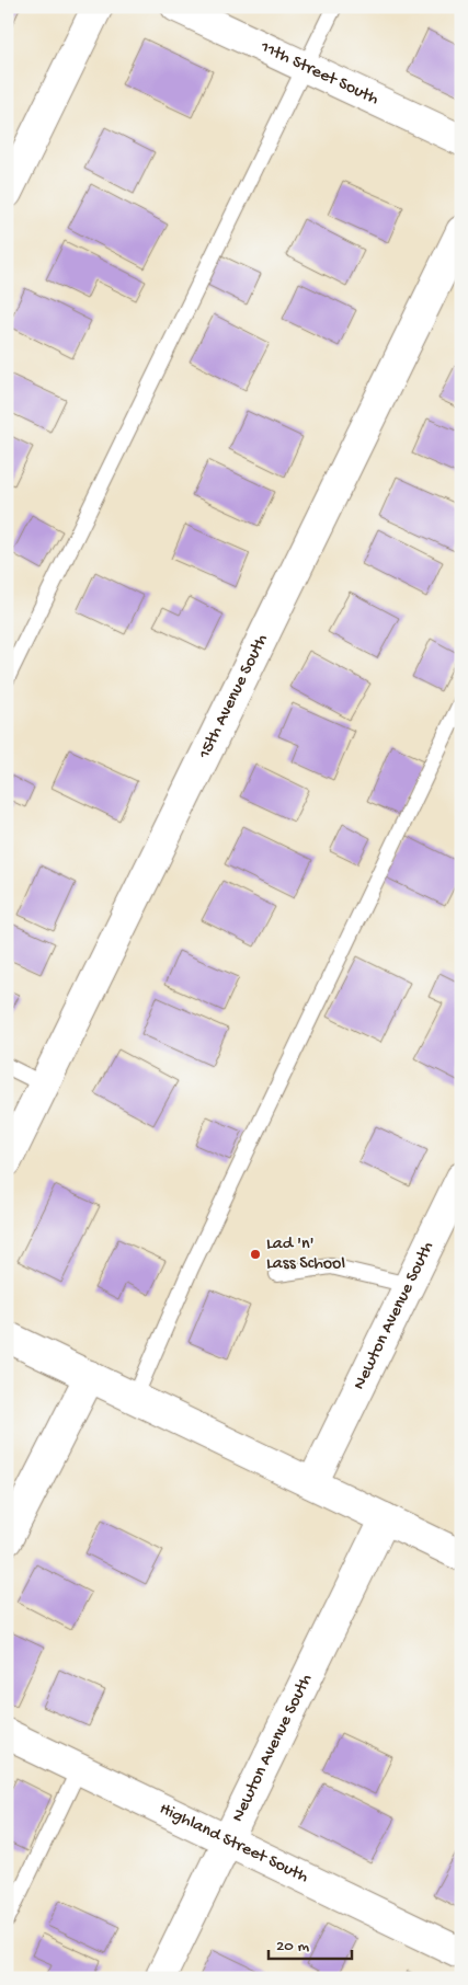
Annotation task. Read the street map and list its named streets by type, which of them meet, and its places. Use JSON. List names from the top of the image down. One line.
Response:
{"streets":{"street":["11th Street South","15th Avenue South","Newton Avenue South","Highland Street South"]},"crossings":[["Newton Avenue South","Highland Street South"]],"places":["Lad 'n' Lass School"],"scale_bar":"20 m"}
